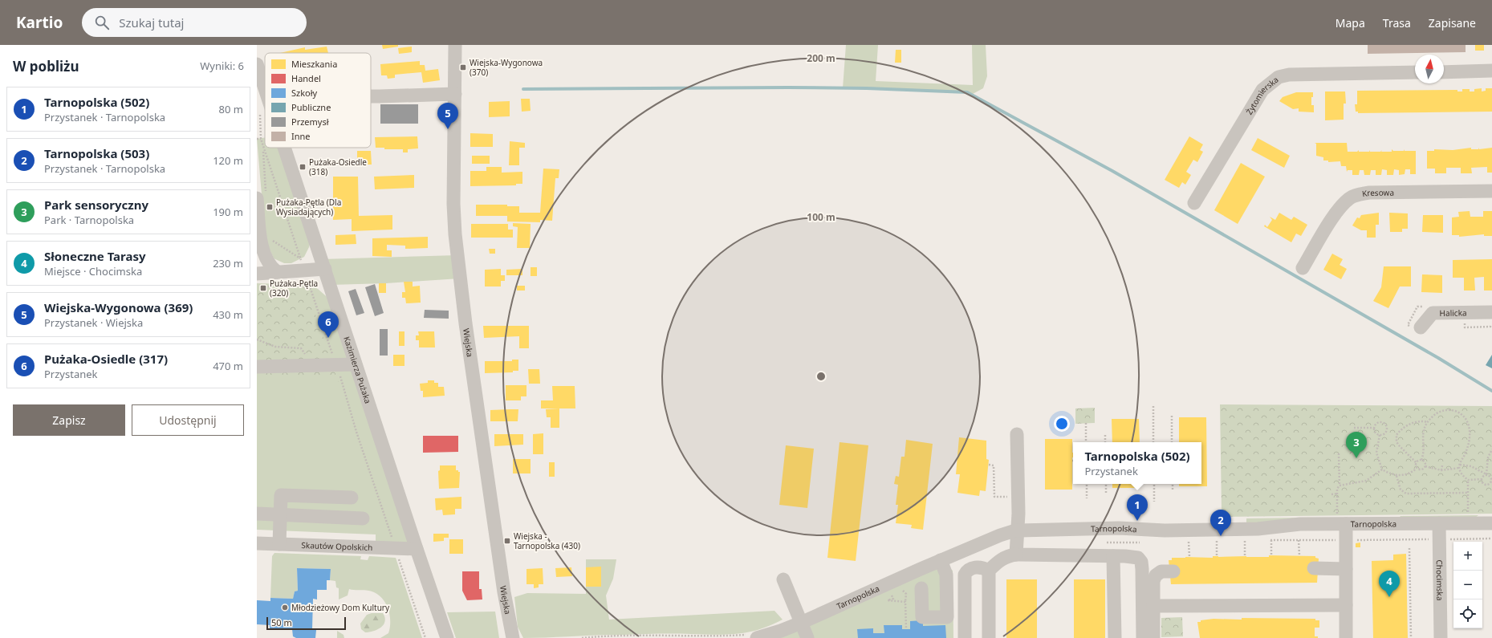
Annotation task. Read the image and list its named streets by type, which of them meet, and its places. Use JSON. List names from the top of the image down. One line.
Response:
{"streets":{"street":["Żytomierska","Kresowa","Halicka","Wiejska","Kazimierza Pużaka","Tarnopolska","Skautów Opolskich","Chocimska"]},"crossings":[["Kazimierza Pużaka","Skautów Opolskich"],["Tarnopolska","Chocimska"]],"places":{"transit":["Wiejska-Wygonowa (370)","Pużaka-Osiedle (318)","Pużaka-Pętla (Dla Wysiadających)","Pużaka-Pętla (320)","Wiejska - Tarnopolska (430)"],"other":["Młodzieżowy Dom Kultury"]},"legend":["Mieszkania","Handel","Szkoły","Publiczne","Przemysł","Inne"],"scale_bar":"50 m","north":"top","page":{"header":"Kartio","search":"Szukaj tutaj","nav":["Mapa","Trasa","Zapisane"],"heading":["W pobliżu","Wyniki: 6"],"list":[{"mark":"1","name":"Tarnopolska (502)","note":"Przystanek · Tarnopolska","value":"80 m"},{"mark":"2","name":"Tarnopolska (503)","note":"Przystanek · Tarnopolska","value":"120 m"},{"mark":"3","name":"Park sensoryczny","note":"Park · Tarnopolska","value":"190 m"},{"mark":"4","name":"Słoneczne Tarasy","note":"Miejsce · Chocimska","value":"230 m"},{"mark":"5","name":"Wiejska-Wygonowa (369)","note":"Przystanek · Wiejska","value":"430 m"},{"mark":"6","name":"Pużaka-Osiedle (317)","note":"Przystanek","value":"470 m"}],"pins":["5","6","3","1","2","4"],"buttons":["Zapisz","Udostępnij"],"popup":["Tarnopolska (502)","Przystanek"],"map_buttons":["+","−"],"scale":"50 m"},"rings":["200 m","100 m"]}
